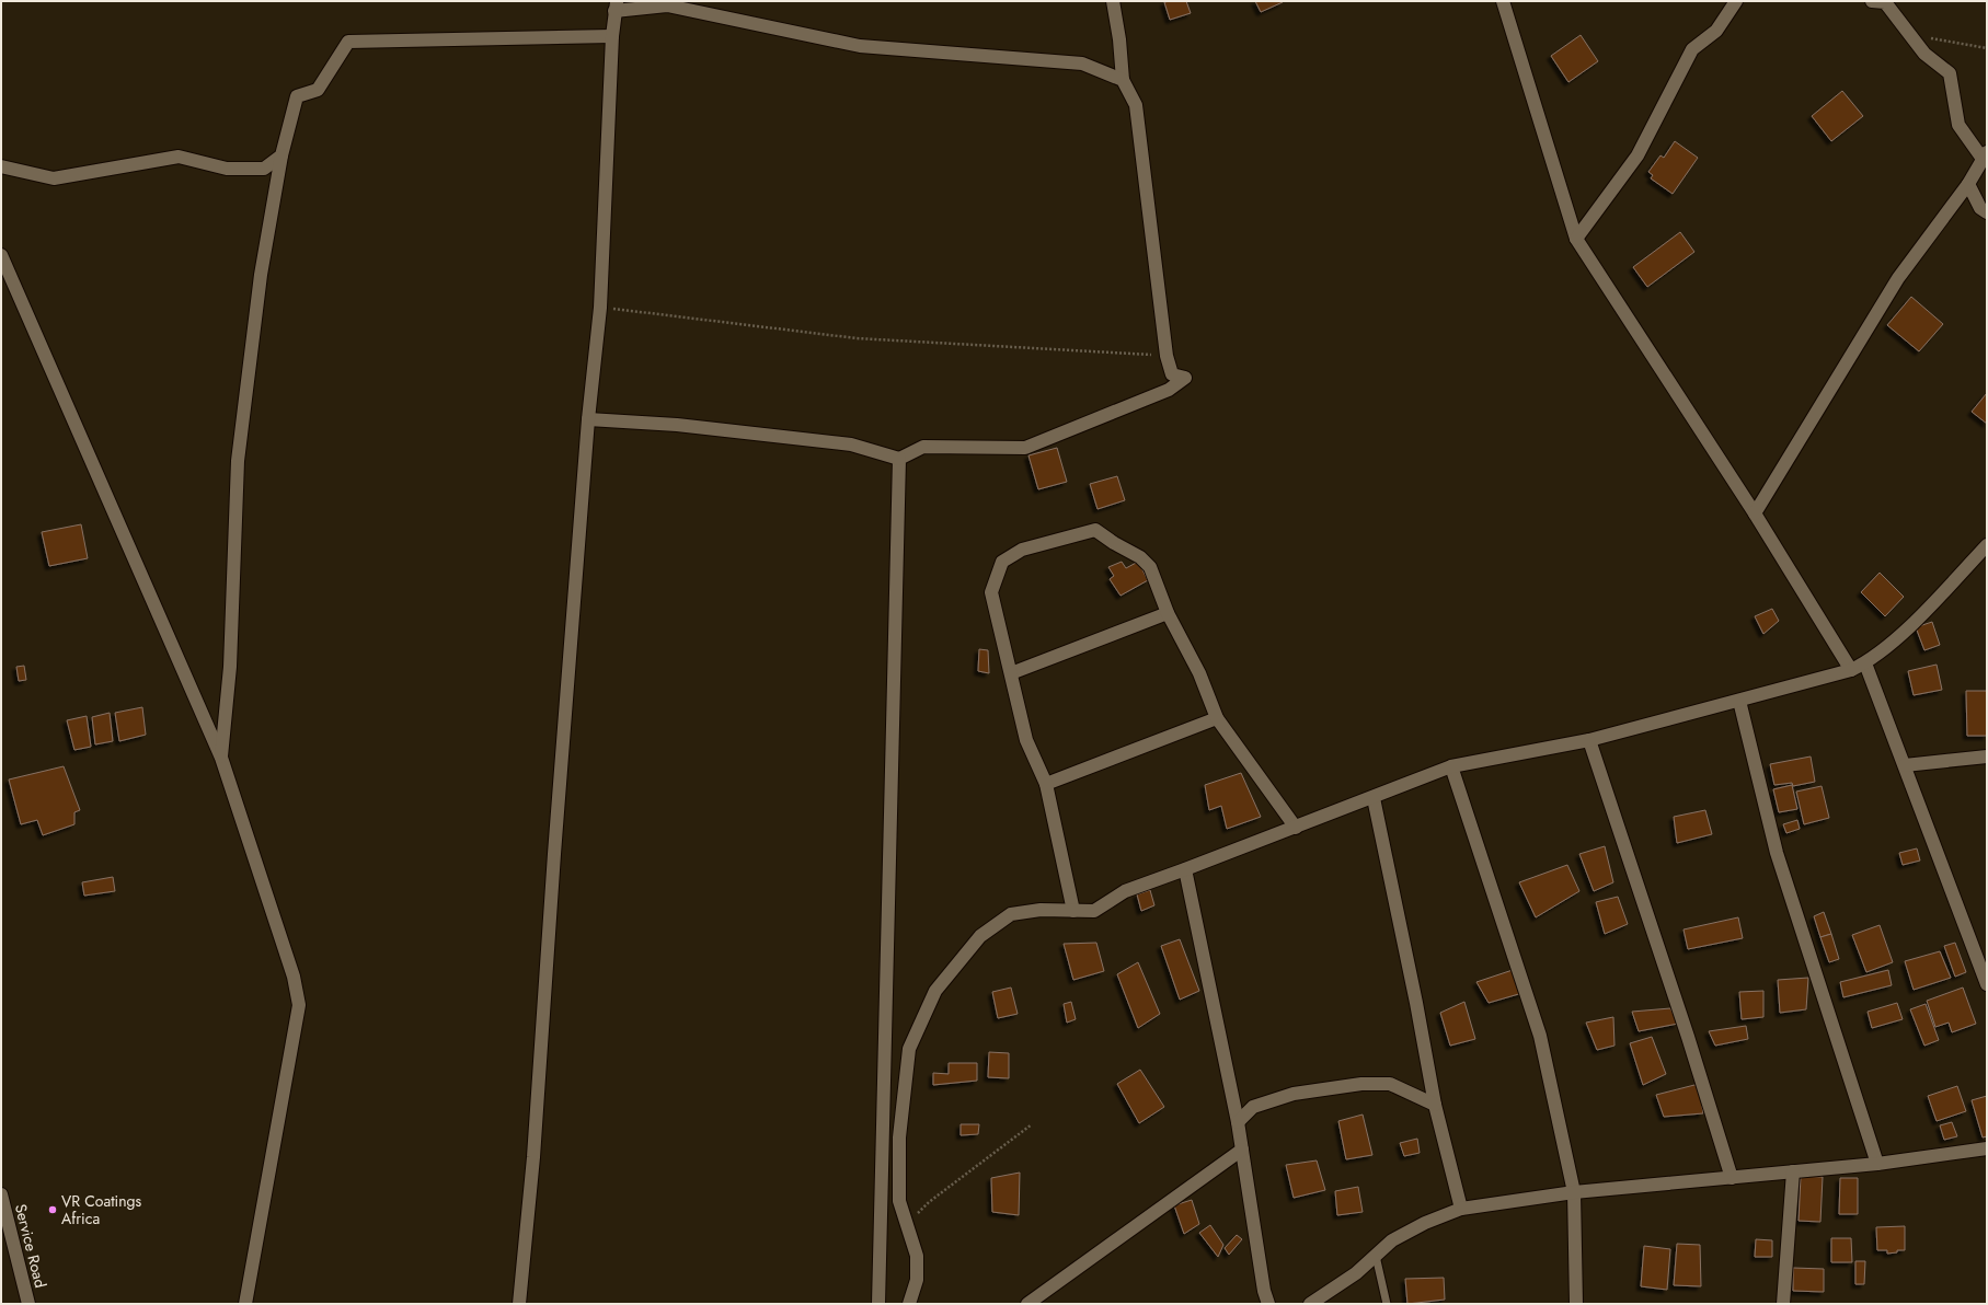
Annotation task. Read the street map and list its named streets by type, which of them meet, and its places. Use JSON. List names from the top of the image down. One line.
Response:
{"streets":{"street":["Service Road"]},"places":["VR Coatings Africa"]}
